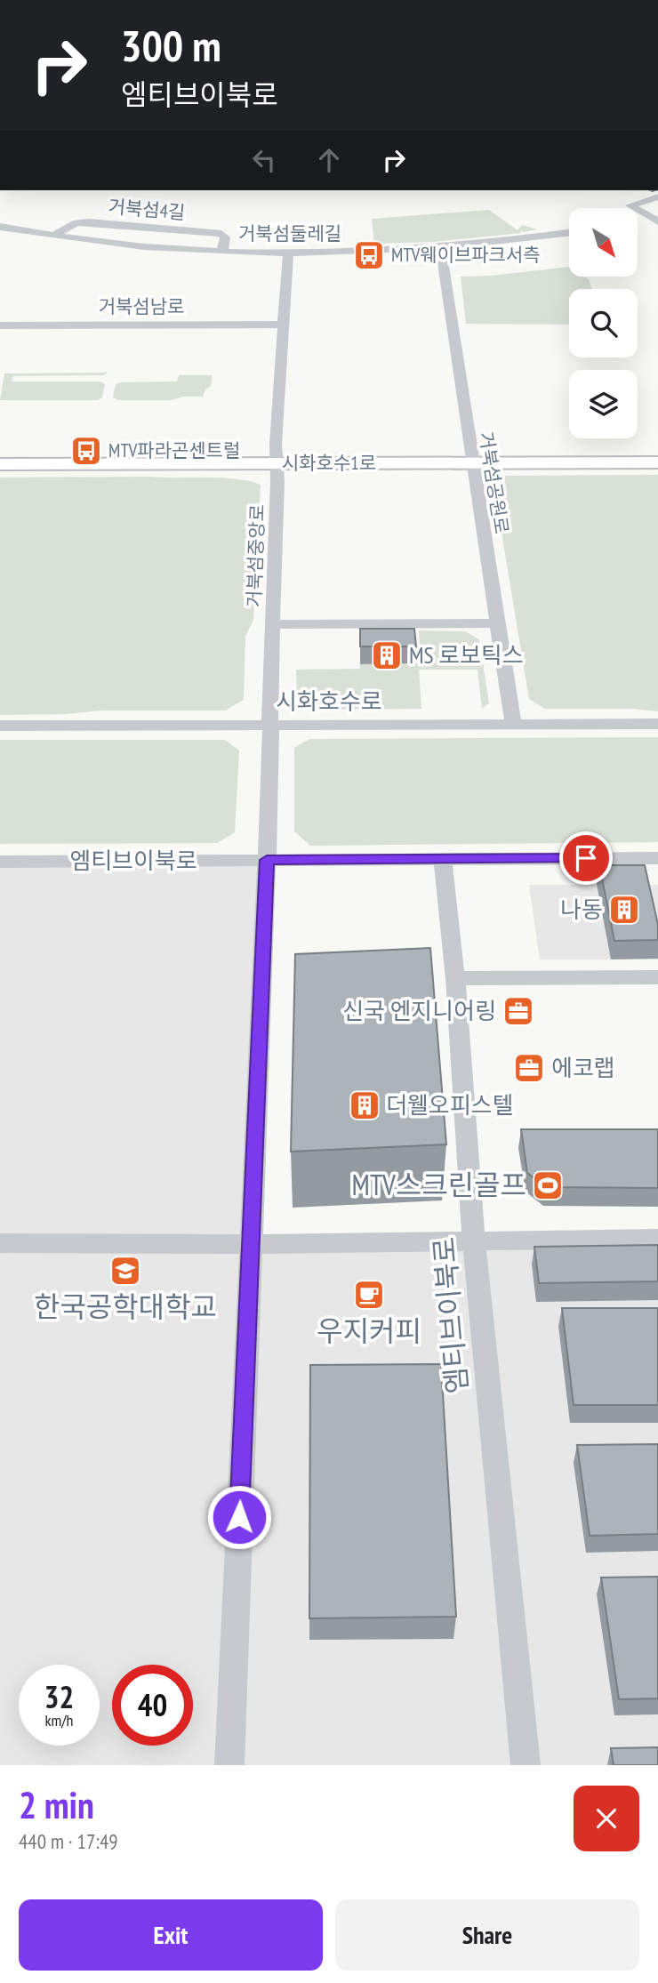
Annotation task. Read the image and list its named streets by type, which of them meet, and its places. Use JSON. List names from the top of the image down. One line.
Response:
{"streets":{"main road":["시화호수1로"],"street":["거북섬4길","거북섬둘레길","거북섬남로","거북섬공원로","거북섬중앙로","시화호수로","엠티브이북로"]},"crossings":[["거북섬4길","거북섬둘레길"],["거북섬둘레길","거북섬공원로"],["거북섬둘레길","거북섬중앙로"],["거북섬남로","거북섬중앙로"],["시화호수1로","거북섬공원로"],["시화호수1로","거북섬중앙로"],["거북섬공원로","시화호수로"],["거북섬중앙로","시화호수로"],["거북섬중앙로","엠티브이북로"]],"places":{"bus stop":["MTV웨이브파크서측","MTV파라곤센트럴"],"building":["MS 로보틱스","나동","더웰오피스텔"],"office":["신국 엔지니어링","에코랩"],"sports":["MTV스크린골프"],"school or university":["한국공학대학교"],"cafe":["우지커피"]},"north":"bottom right","page":{"turn":["300 m","엠티브이북로"],"speed":"32 km/h","limit":"40","heading":["2 min","440 m · 17:49"],"buttons":["Exit","Share"]}}
